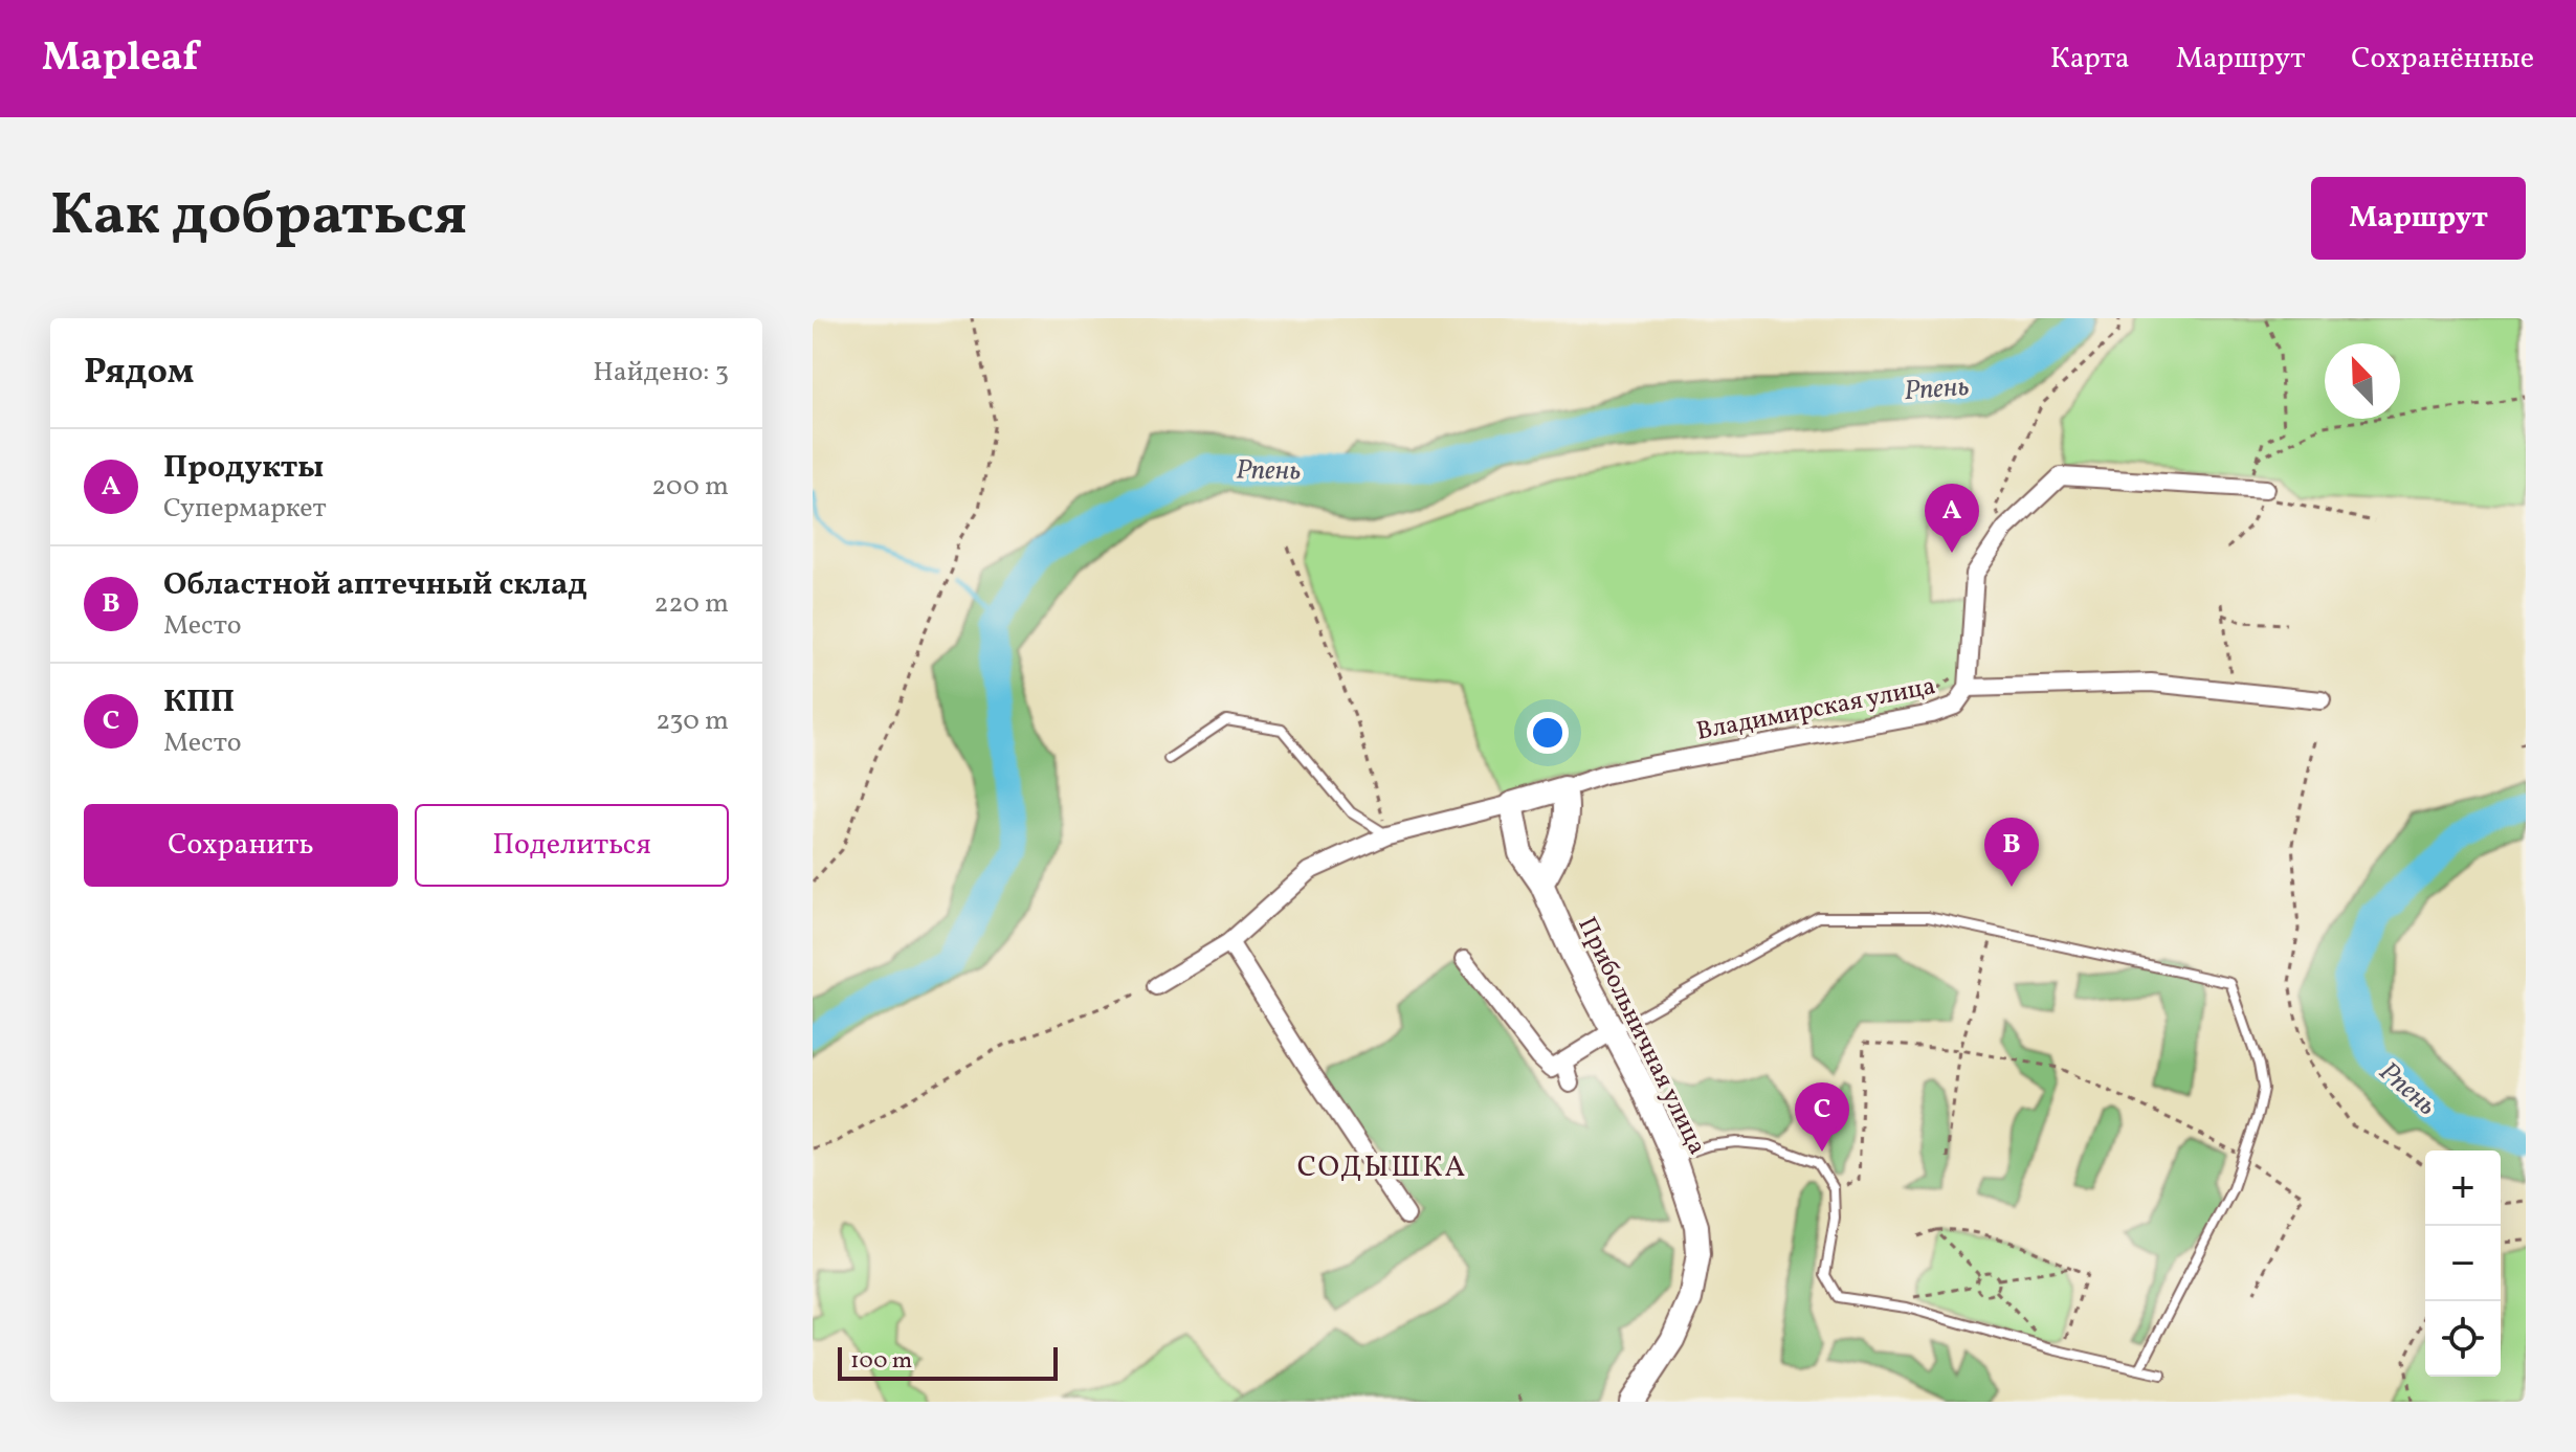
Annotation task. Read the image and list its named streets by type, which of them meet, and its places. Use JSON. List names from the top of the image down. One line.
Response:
{"streets":{"street":["Владимирская улица","Прибольничная улица"]},"districts":["СОДЫШКА"],"water":["Рпень"],"scale_bar":"100 m","north":"top left","page":{"header":"Mapleaf","nav":["Карта","Маршрут","Сохранённые"],"title":"Как добраться","buttons":["Маршрут",["Сохранить","Поделиться"]],"heading":["Рядом","Найдено: 3"],"list":[{"mark":"A","name":"Продукты","note":"Супермаркет","value":"200 m"},{"mark":"B","name":"Областной аптечный склад","note":"Место","value":"220 m"},{"mark":"C","name":"КПП","note":"Место","value":"230 m"}],"pins":["A","B","C"],"map_buttons":["+","−"],"scale":"100 m"}}
